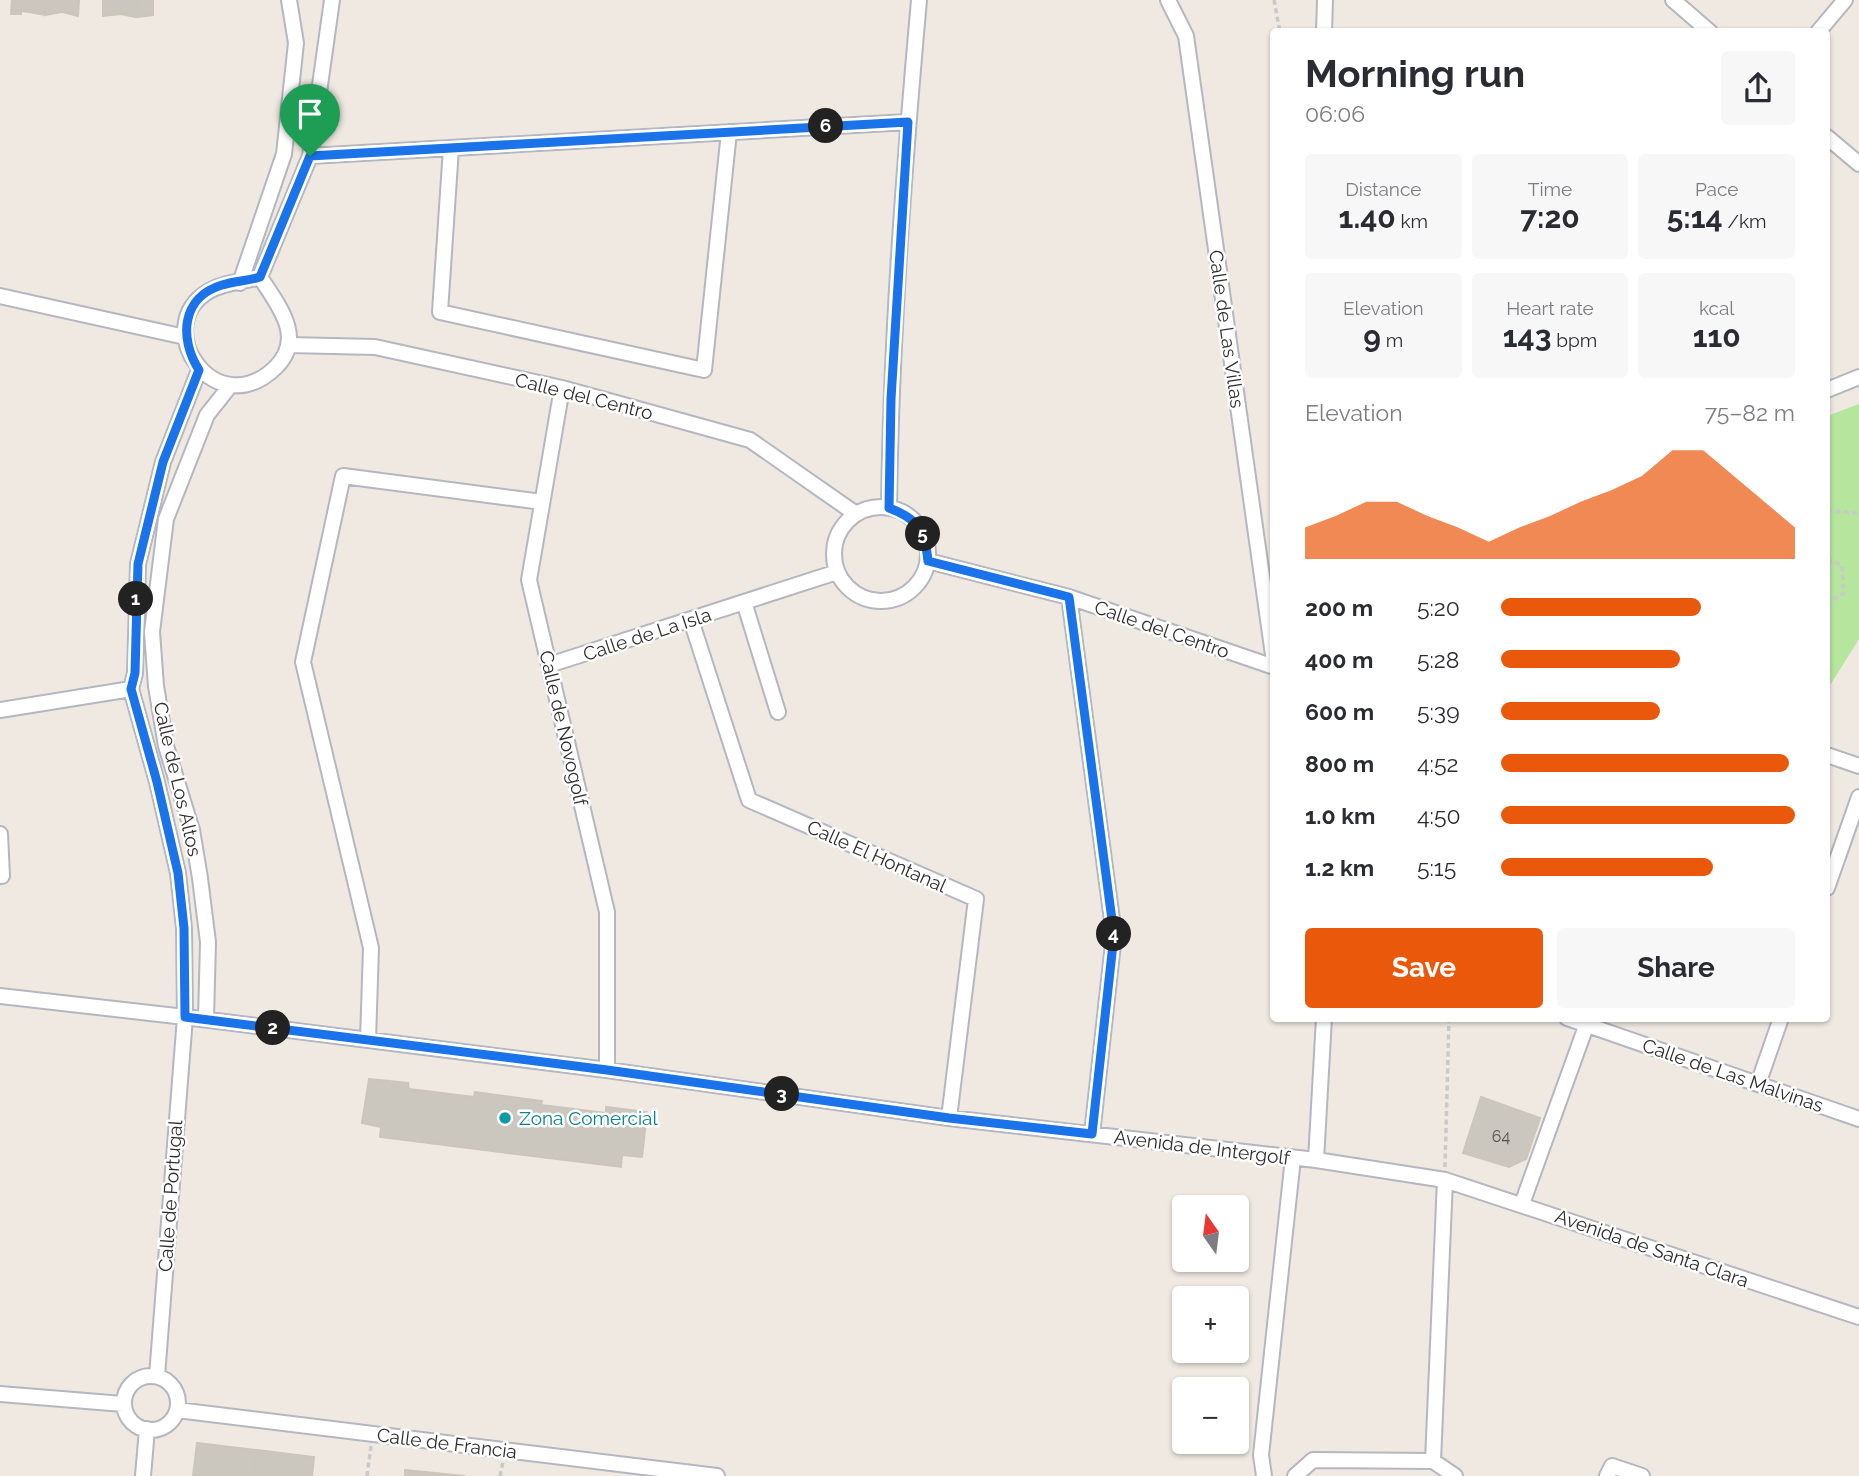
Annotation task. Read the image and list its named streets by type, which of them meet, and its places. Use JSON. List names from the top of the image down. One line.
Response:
{"streets":{"street":["Calle de Las Villas","Calle del Centro","Calle de La Isla","Calle de Novogolf","Calle de Los Altos","Calle El Hontanal","Calle de Las Malvinas","Avenida de Intergolf","Calle de Portugal","Avenida de Santa Clara","Calle de Francia"]},"crossings":[["Calle del Centro","Calle de La Isla"],["Calle del Centro","Calle de Novogolf"],["Calle del Centro","Calle de Los Altos"],["Calle de La Isla","Calle de Novogolf"],["Calle de La Isla","Calle El Hontanal"],["Calle de Novogolf","Avenida de Intergolf"],["Calle de Los Altos","Avenida de Intergolf"],["Calle de Los Altos","Calle de Portugal"],["Calle El Hontanal","Avenida de Intergolf"],["Avenida de Intergolf","Calle de Portugal"],["Avenida de Intergolf","Avenida de Santa Clara"],["Calle de Portugal","Calle de Francia"]],"places":["Zona Comercial"],"house_numbers":["64"],"north":"top","page":{"heading":["Morning run","06:06"],"pins":["6","5","1","4","2","3"],"stats":[["Distance","1.40 km"],["Time","7:20"],["Pace","5:14 /km"],["Elevation","9 m"],["Heart rate","143 bpm"],["kcal","110"]],"chart":["Elevation","75–82 m"],"list":[{"name":"200 m","note":"5:20"},{"name":"400 m","note":"5:28"},{"name":"600 m","note":"5:39"},{"name":"800 m","note":"4:52"},{"name":"1.0 km","note":"4:50"},{"name":"1.2 km","note":"5:15"}],"buttons":["Save","Share"],"map_buttons":["+","−"]}}
